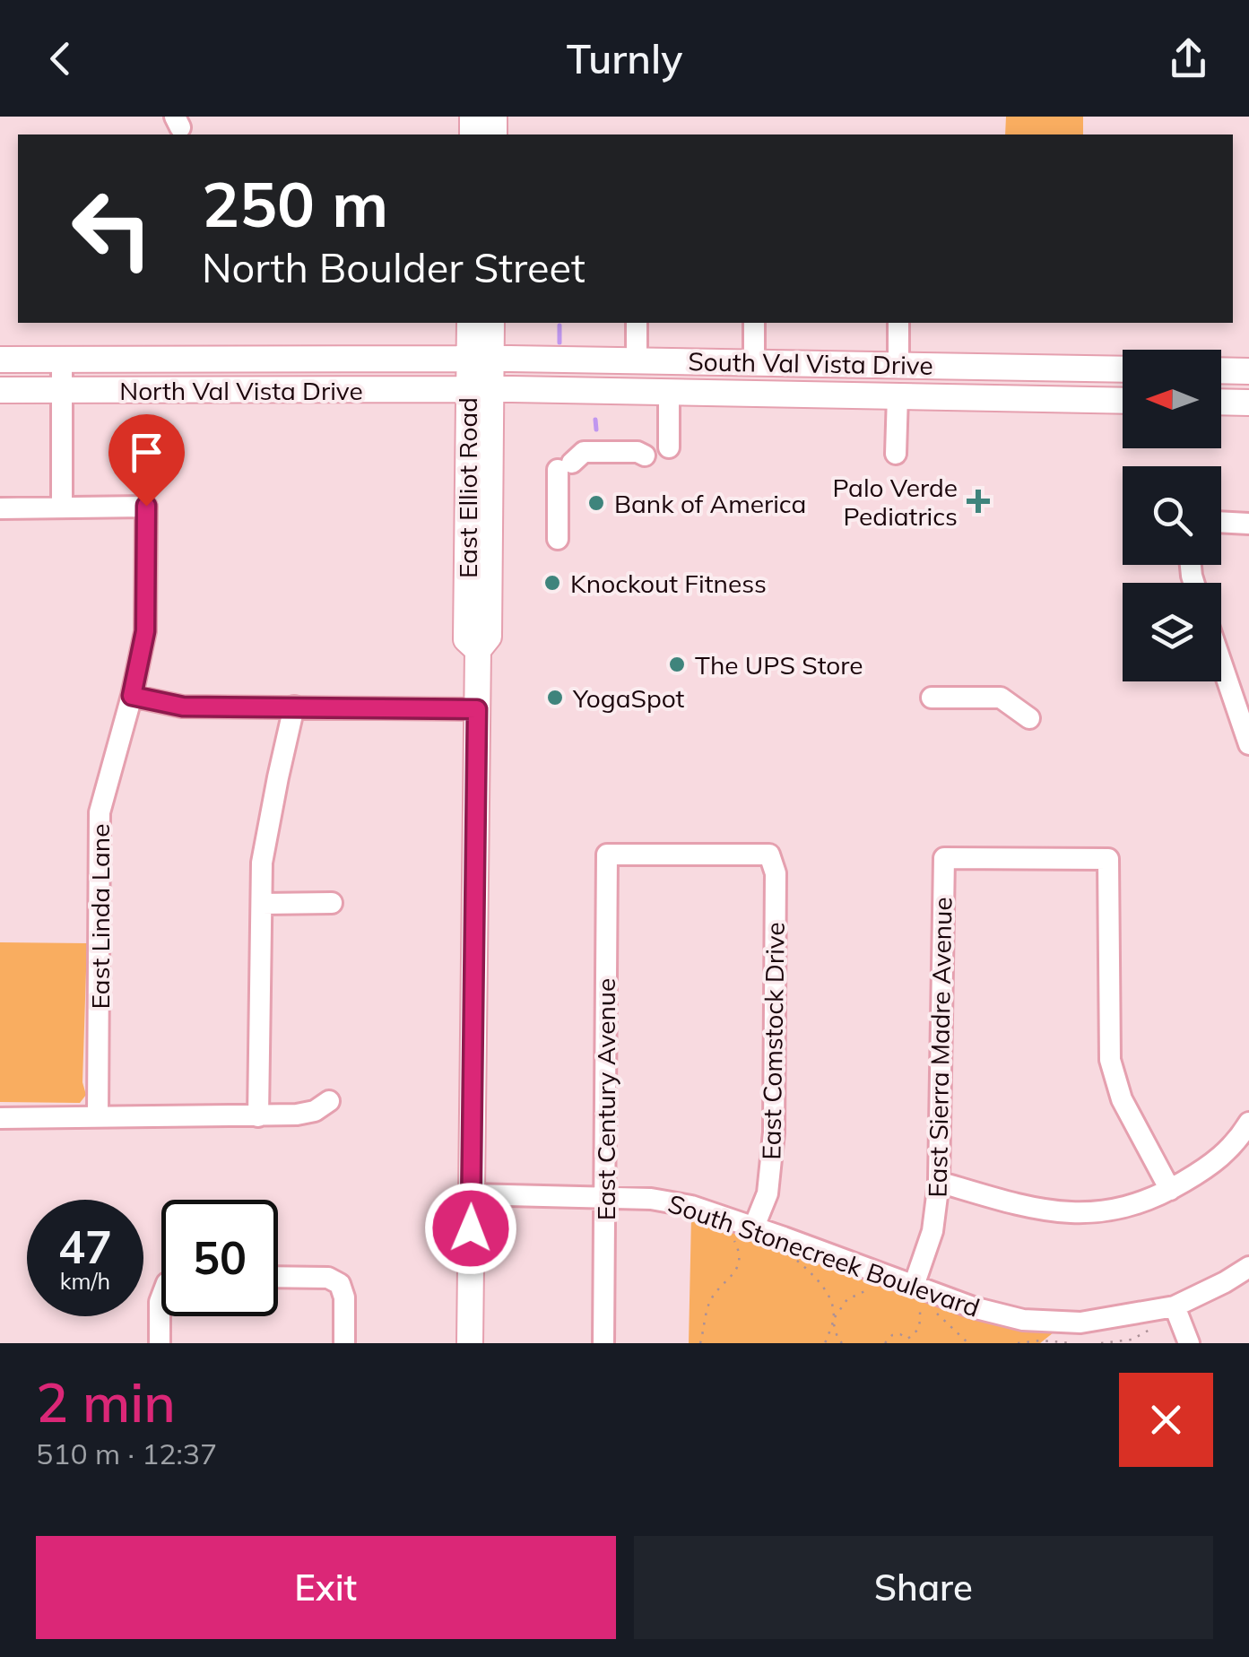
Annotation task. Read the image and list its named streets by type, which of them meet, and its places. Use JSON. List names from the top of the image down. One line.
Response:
{"streets":{"main road":["South Val Vista Drive","North Val Vista Drive","East Elliot Road"],"street":["East Linda Lane","East Comstock Drive","East Sierra Madre Avenue","East Century Avenue","South Stonecreek Boulevard"]},"crossings":[["South Val Vista Drive","North Val Vista Drive"],["South Val Vista Drive","East Elliot Road"],["North Val Vista Drive","East Elliot Road"],["East Elliot Road","South Stonecreek Boulevard"],["East Comstock Drive","East Century Avenue"],["East Comstock Drive","South Stonecreek Boulevard"],["East Sierra Madre Avenue","South Stonecreek Boulevard"],["East Century Avenue","South Stonecreek Boulevard"]],"places":{"health":["Palo Verde Pediatrics"],"other":["Bank of America","Knockout Fitness","The UPS Store","YogaSpot"]},"north":"left","page":{"header":"Turnly","turn":["250 m","North Boulder Street"],"speed":"47 km/h","limit":"50","heading":["2 min","510 m · 12:37"],"buttons":["Exit","Share"]}}
